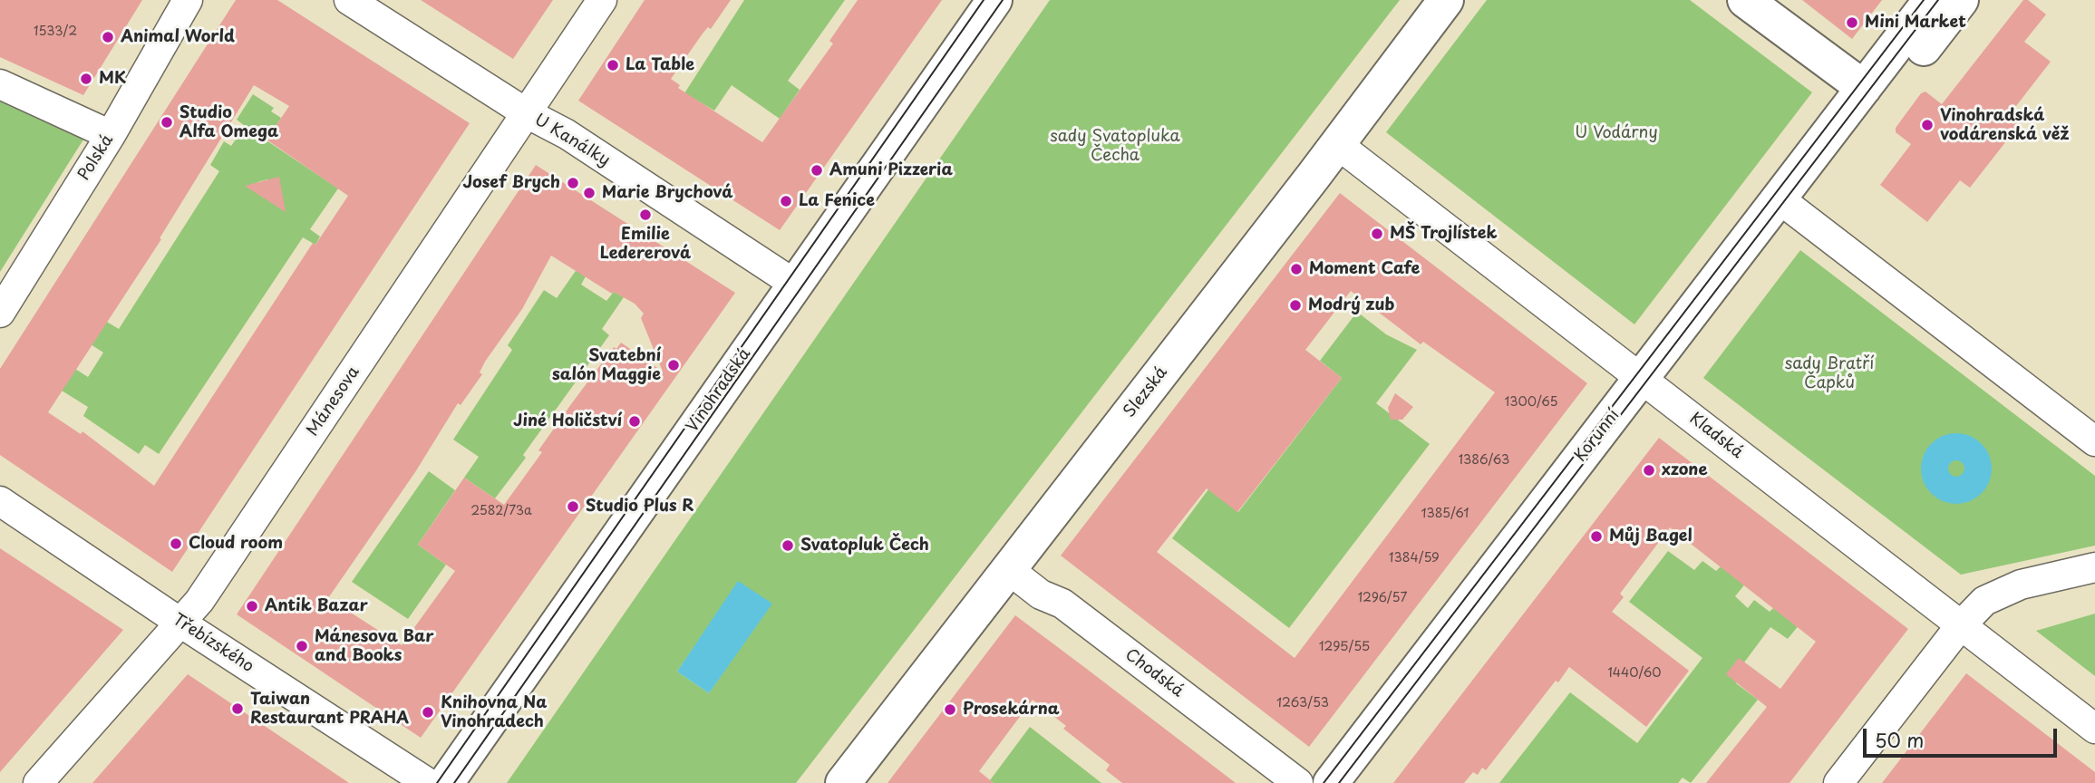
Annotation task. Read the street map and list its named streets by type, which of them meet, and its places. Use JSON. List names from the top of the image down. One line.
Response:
{"streets":{"street":["U Kanálky","Polská","Vinohradská","Slezská","Mánesova","Korunní","Kladská","Třebízského","Chodská"]},"crossings":[["U Kanálky","Vinohradská"],["U Kanálky","Mánesova"],["Slezská","Kladská"],["Slezská","Chodská"],["Mánesova","Třebízského"],["Korunní","Kladská"]],"parks":["U Vodárny","sady Svatopluka Čecha","sady Bratří Čapků"],"places":["Mini Market","Animal World","La Table","MK","Studio Alfa Omega","Vinohradská vodárenská věž","Amuni Pizzeria","Josef Brych","Marie Brychová","La Fenice","Emilie Ledererová","MŠ Trojlístek","Moment Cafe","Modrý zub","Svatební salón Maggie","Jiné Holičství","xzone","Studio Plus R","Můj Bagel","Cloud room","Svatopluk Čech","Antik Bazar","Mánesova Bar and Books","Taiwan Restaurant PRAHA","Prosekárna","Knihovna Na Vinohradech"],"house_numbers":["1533/2","1300/65","1386/63","2582/73a","1385/61","1384/59","1296/57","1295/55","1440/60","1263/53"],"scale_bar":"50 m"}
